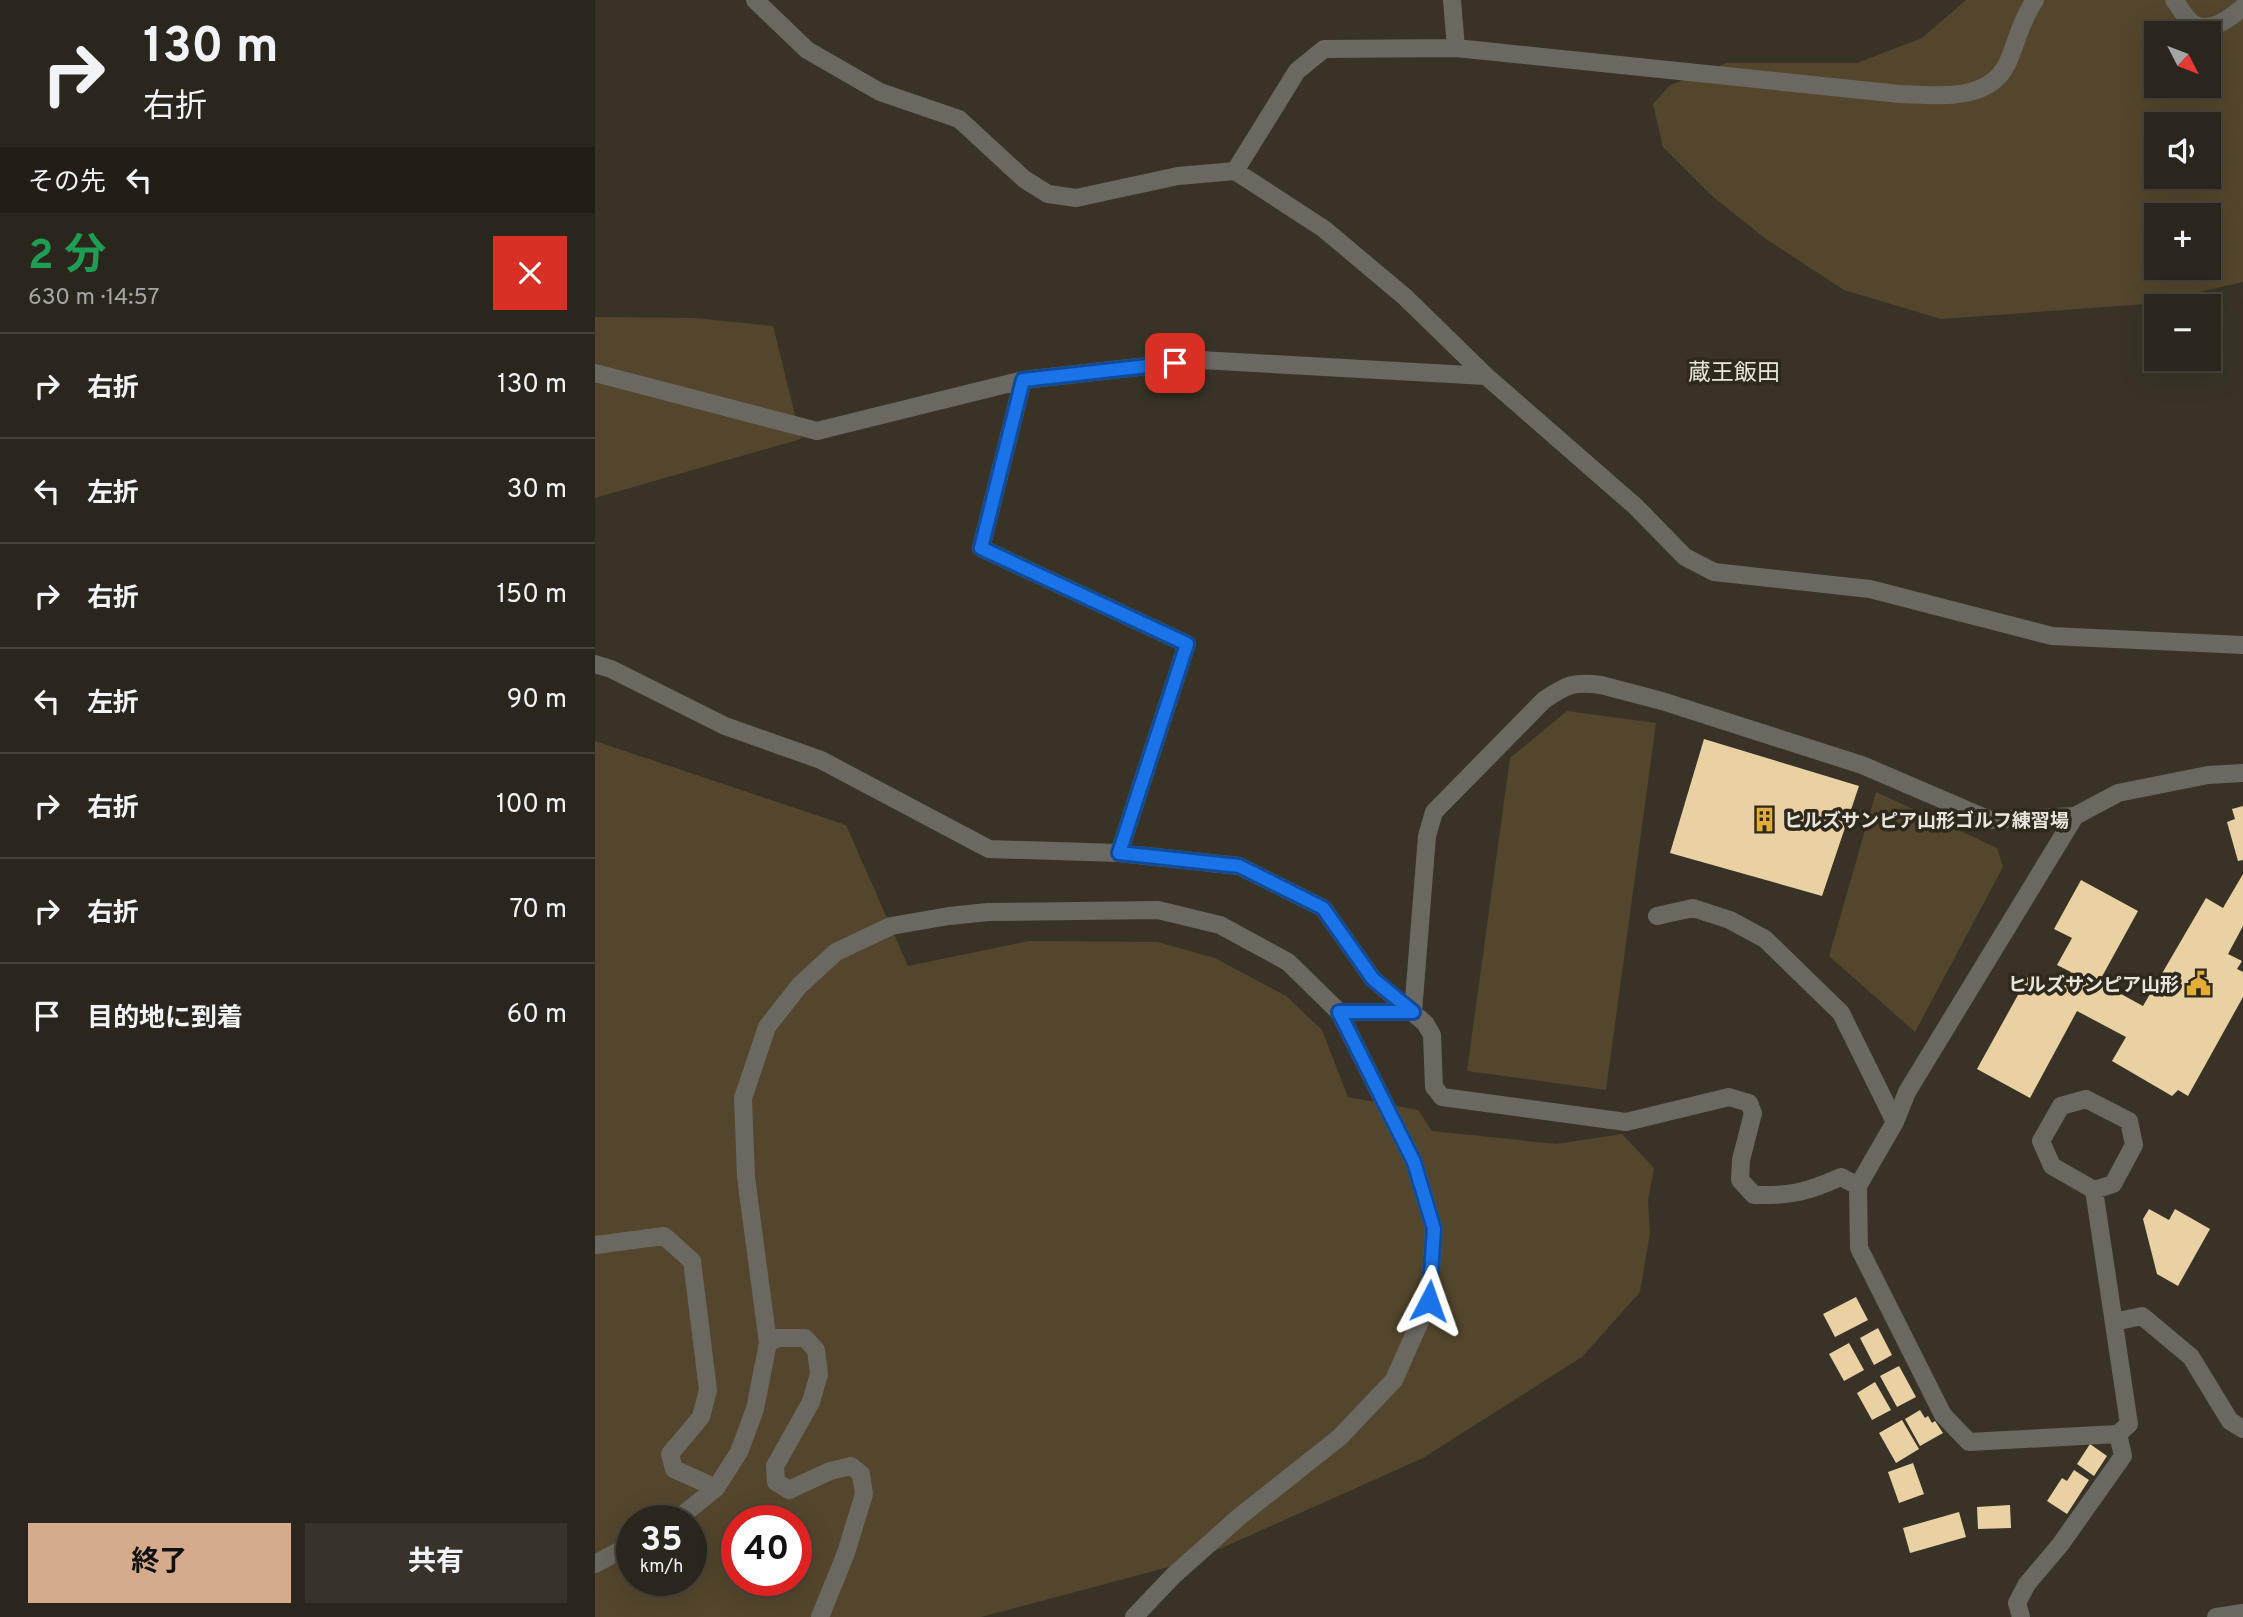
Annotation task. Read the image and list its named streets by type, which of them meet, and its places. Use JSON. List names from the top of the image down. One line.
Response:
{"districts":["蔵王飯田"],"places":{"building":["ヒルズサンピア山形ゴルフ練習場"],"public building":["ヒルズサンピア山形"]},"north":"bottom right","page":{"turn":["130 m","右折"],"map_buttons":["+","−"],"then":"その先","heading":["2 分","630 m · 14:57"],"list":[{"name":"右折","value":"130 m"},{"name":"左折","value":"30 m"},{"name":"右折","value":"150 m"},{"name":"左折","value":"90 m"},{"name":"右折","value":"100 m"},{"name":"右折","value":"70 m"},{"name":"目的地に到着","value":"60 m"}],"speed":"35 km/h","limit":"40","buttons":["終了","共有"]}}
